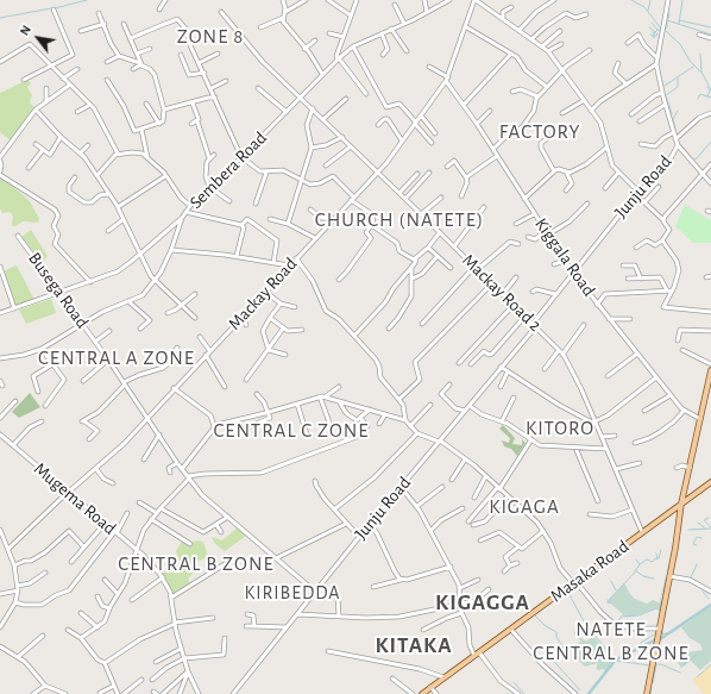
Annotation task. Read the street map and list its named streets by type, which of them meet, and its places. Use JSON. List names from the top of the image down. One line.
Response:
{"streets":{"main road":["Masaka Road"],"street":["Sembera Road","Junju Road","Kiggala Road","Busega Road","Mackay Road 2","Mackay Road","Mugema Road"]},"crossings":[["Sembera Road","Busega Road"],["Sembera Road","Mackay Road 2"],["Junju Road","Kiggala Road"],["Junju Road","Busega Road"],["Junju Road","Mackay Road 2"],["Kiggala Road","Mackay Road"],["Busega Road","Mackay Road"],["Mackay Road 2","Mackay Road"],["Mackay Road 2","Masaka Road"],["Mackay Road","Mugema Road"]],"districts":["ZONE 8","FACTORY","CHURCH (NATETE)","CENTRAL A ZONE","KITORO","CENTRAL C ZONE","KIGAGA","CENTRAL B ZONE","KIRIBEDDA","KIGAGGA","NATETE CENTRAL B ZONE","KITAKA"],"north":"top left"}
